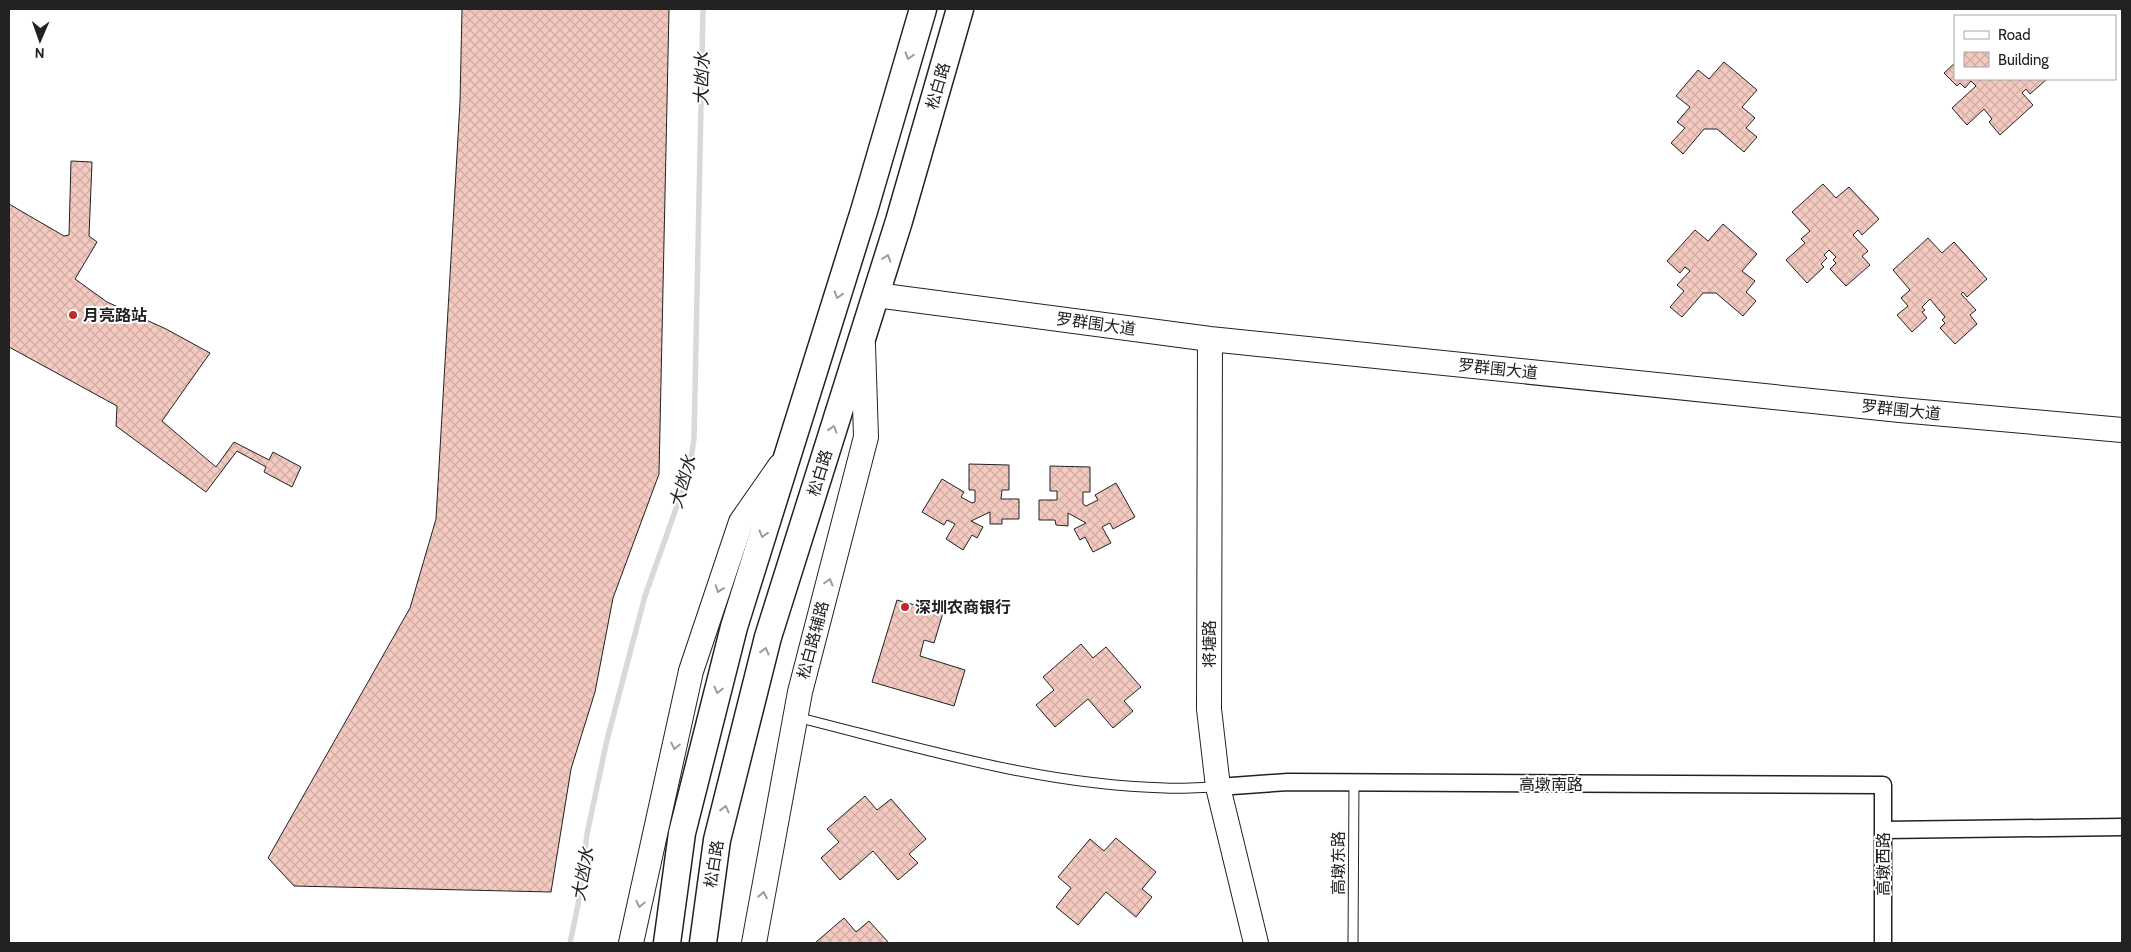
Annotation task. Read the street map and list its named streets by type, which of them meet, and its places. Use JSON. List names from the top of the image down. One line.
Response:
{"streets":{"main road":["松白路"],"street":["罗群围大道","松白路辅路","将塘路","高墩南路","高墩西路"],"lane":["高墩东路"]},"crossings":[["松白路","罗群围大道"],["松白路","松白路辅路"],["罗群围大道","将塘路"],["将塘路","高墩南路"],["高墩南路","高墩东路"],["高墩南路","高墩西路"]],"water":["大凼水"],"places":["月亮路站","深圳农商银行"],"legend":["Road","Building"],"north":"bottom"}
